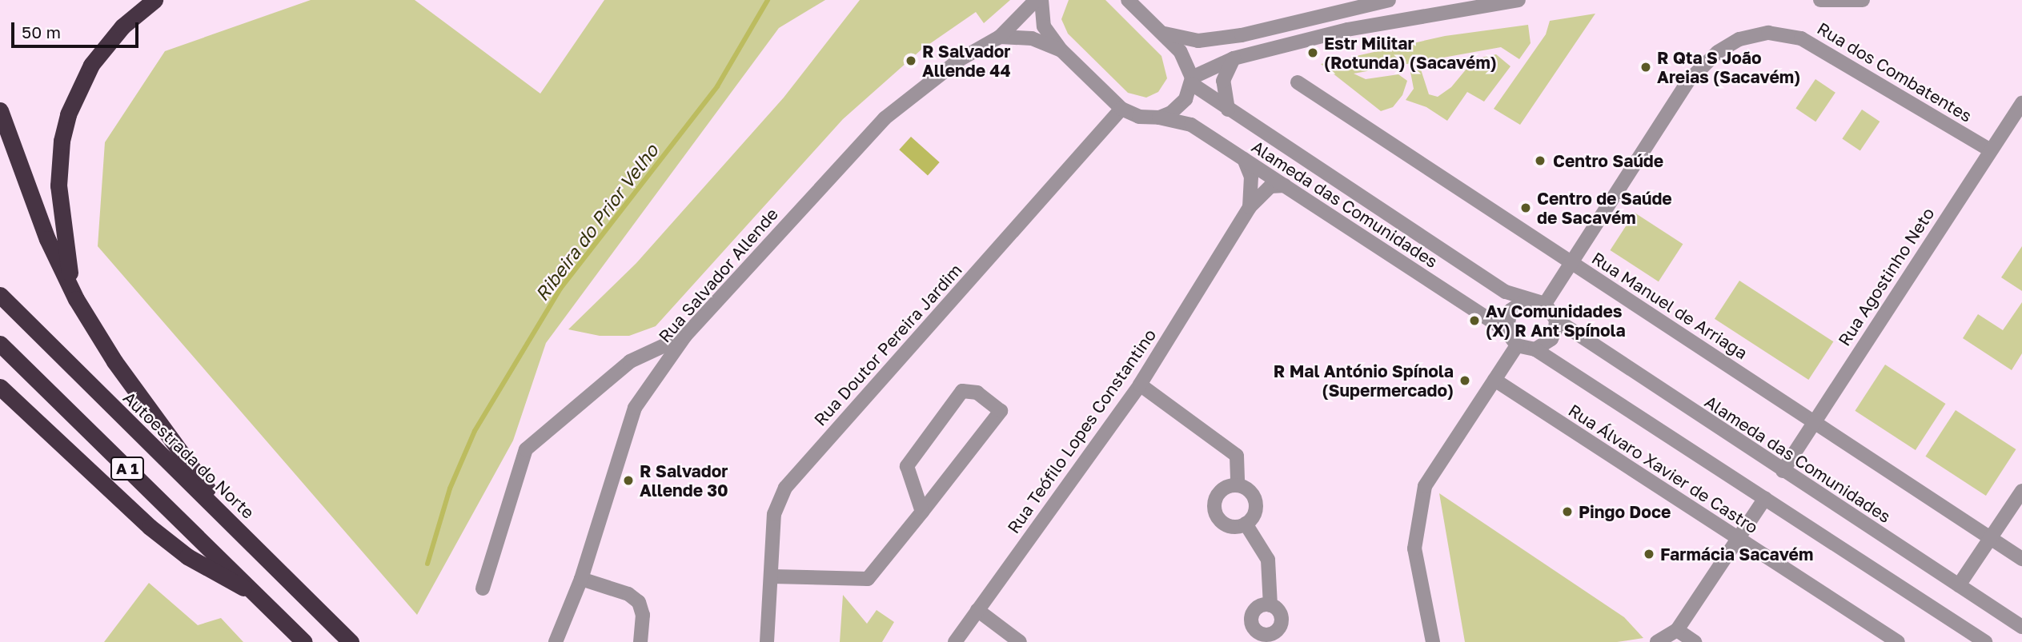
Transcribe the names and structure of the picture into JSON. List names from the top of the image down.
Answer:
{
  "streets": {
    "highway": ["Autoestrada do Norte", "A 1"],
    "street": [
      "Rua dos Combatentes",
      "Alameda das Comunidades",
      "Rua Salvador Allende",
      "Rua Agostinho Neto",
      "Rua Manuel de Arriaga",
      "Rua Doutor Pereira Jardim",
      "Rua Teófilo Lopes Constantino",
      "Rua Álvaro Xavier de Castro"
    ]
  },
  "crossings": [
    ["Rua dos Combatentes", "Alameda das Comunidades"],
    ["Rua dos Combatentes", "Rua Agostinho Neto"],
    ["Rua dos Combatentes", "Rua Manuel de Arriaga"],
    ["Alameda das Comunidades", "Rua Agostinho Neto"],
    ["Alameda das Comunidades", "Rua Doutor Pereira Jardim"],
    ["Alameda das Comunidades", "Rua Teófilo Lopes Constantino"],
    ["Rua Agostinho Neto", "Rua Manuel de Arriaga"]
  ],
  "water": ["Ribeira do Prior Velho"],
  "places": [
    "Estr Militar (Rotunda) (Sacavém)",
    "R Salvador Allende 44",
    "R Qta S João Areias (Sacavém)",
    "Centro Saúde",
    "Centro de Saúde de Sacavém",
    "Av Comunidades (X) R Ant Spínola",
    "R Mal António Spínola (Supermercado)",
    "R Salvador Allende 30",
    "Pingo Doce",
    "Farmácia Sacavém"
  ],
  "scale_bar": "50 m"
}
